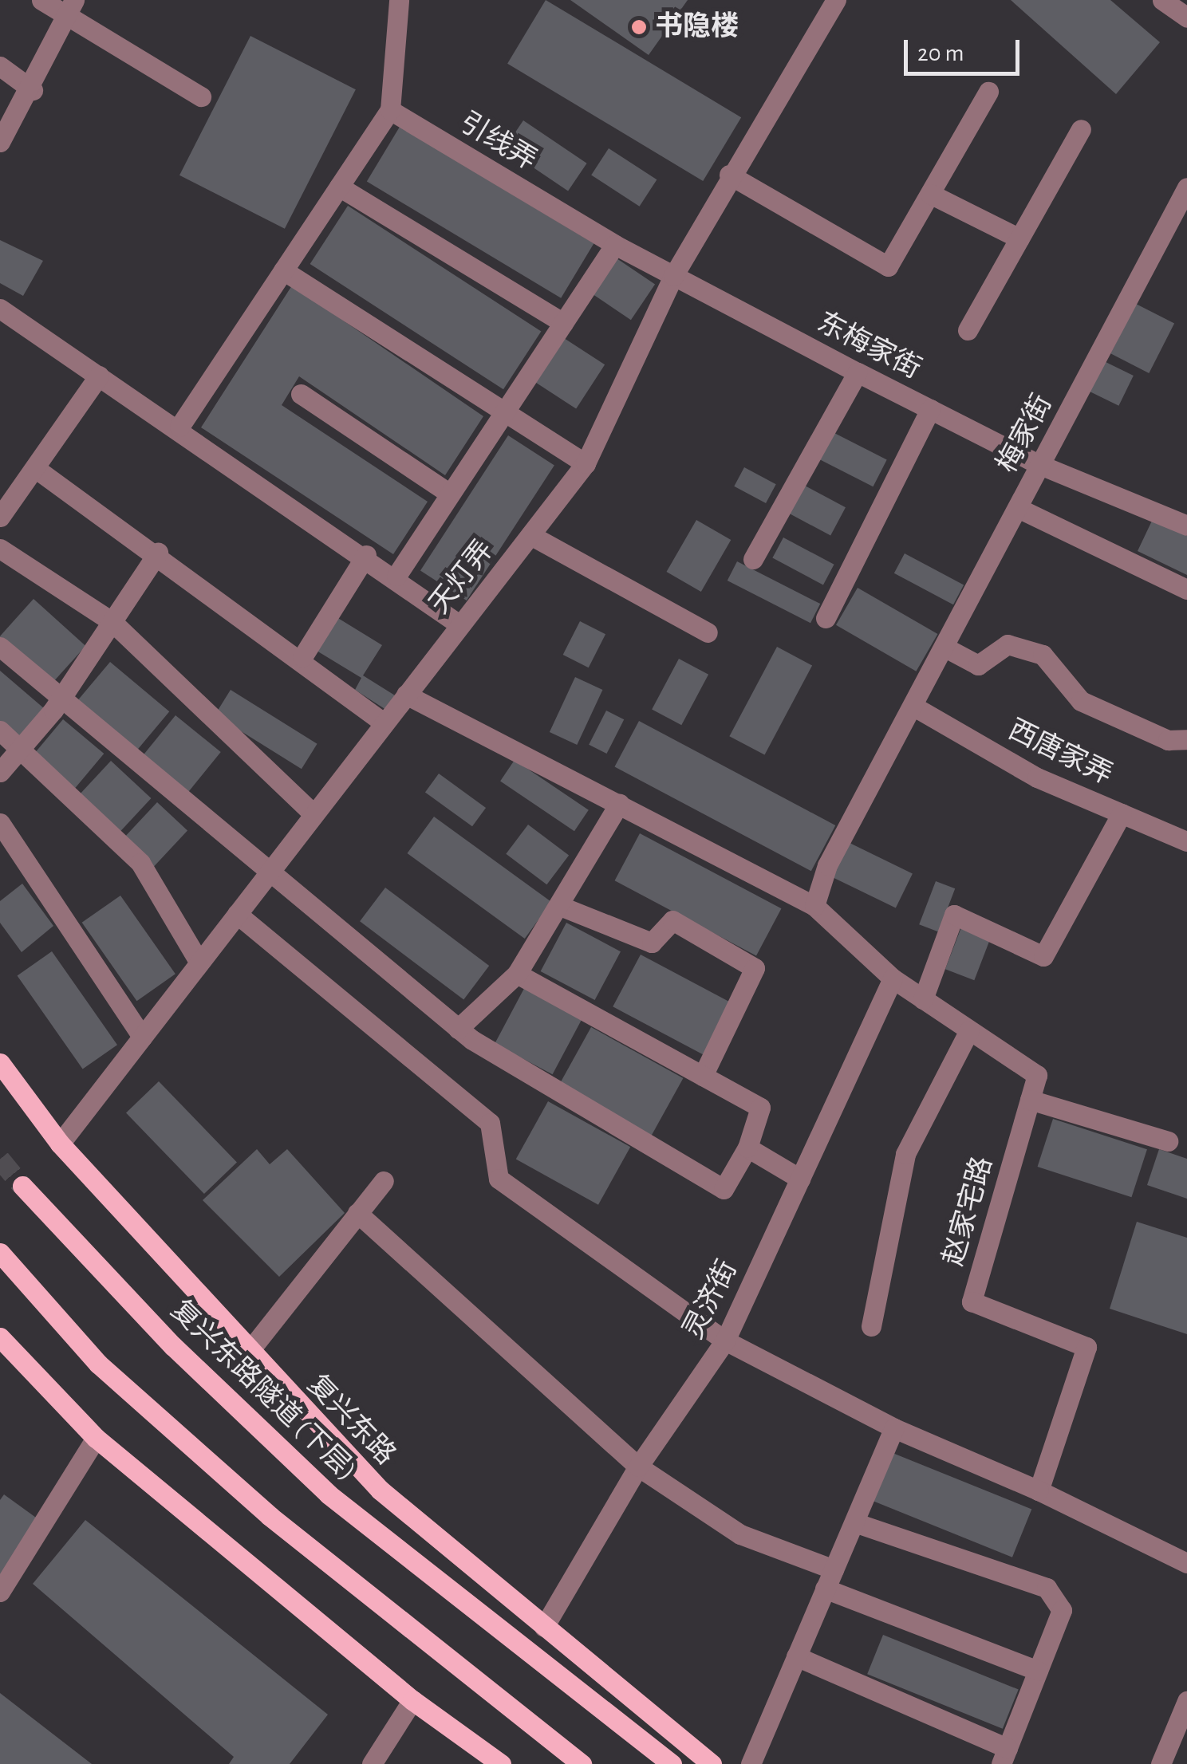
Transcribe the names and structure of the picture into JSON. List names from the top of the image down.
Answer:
{
  "streets": {
    "main road": ["复兴东路隧道 (下层)", "复兴东路"],
    "street": [
      "引线弄",
      "东梅家街",
      "梅家街",
      "天灯弄",
      "西唐家弄",
      "赵家宅路",
      "灵济街"
    ]
  },
  "crossings": [
    ["引线弄", "东梅家街"],
    ["引线弄", "天灯弄"],
    ["东梅家街", "梅家街"],
    ["东梅家街", "天灯弄"],
    ["梅家街", "西唐家弄"],
    ["梅家街", "赵家宅路"],
    ["天灯弄", "赵家宅路"],
    ["天灯弄", "复兴东路"],
    ["赵家宅路", "灵济街"],
    ["灵济街", "复兴东路"]
  ],
  "places": ["书隐楼"],
  "scale_bar": "20 m"
}
